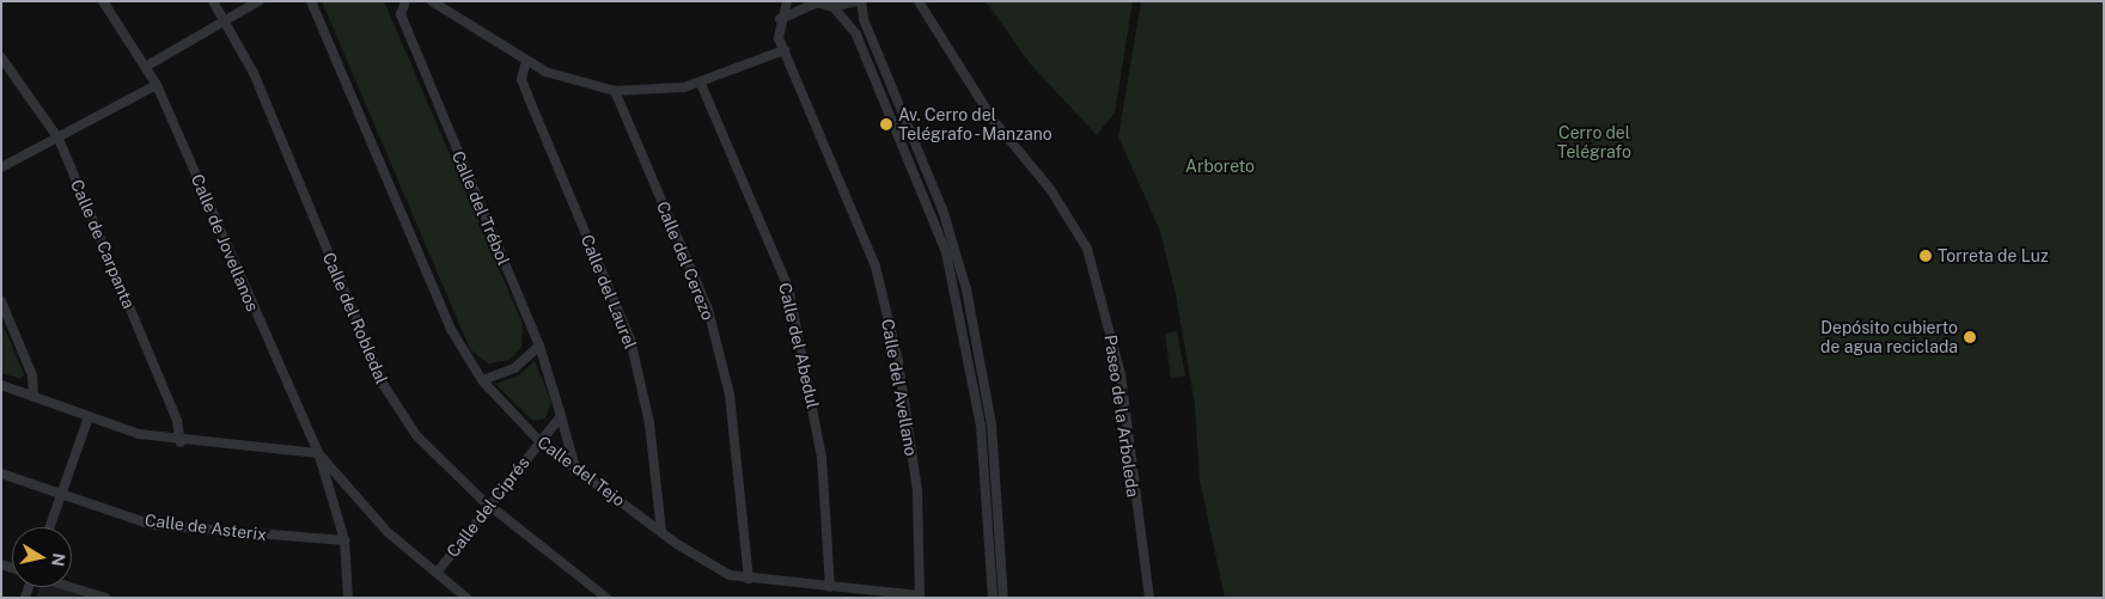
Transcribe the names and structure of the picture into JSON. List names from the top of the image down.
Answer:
{
  "streets": {
    "street": [
      "Calle del Trébol",
      "Calle de Jovellanos",
      "Calle de Carpanta",
      "Calle del Cerezo",
      "Calle del Laurel",
      "Calle del Robledal",
      "Calle del Abedul",
      "Calle del Avellano",
      "Paseo de la Arboleda",
      "Calle del Tejo",
      "Calle del Ciprés",
      "Calle de Asterix"
    ]
  },
  "crossings": [
    ["Calle del Trébol", "Calle del Tejo"],
    ["Calle de Jovellanos", "Calle del Ciprés"],
    ["Calle del Cerezo", "Calle del Tejo"],
    ["Calle del Laurel", "Calle del Tejo"],
    ["Calle del Robledal", "Calle del Ciprés"],
    ["Calle del Abedul", "Calle del Tejo"],
    ["Calle del Avellano", "Calle del Tejo"],
    ["Calle del Tejo", "Calle del Ciprés"]
  ],
  "parks": ["Cerro del Telégrafo", "Arboreto"],
  "places": ["Av. Cerro del Telégrafo - Manzano", "Torreta de Luz", "Depósito cubierto de agua reciclada"],
  "north": "right"
}
